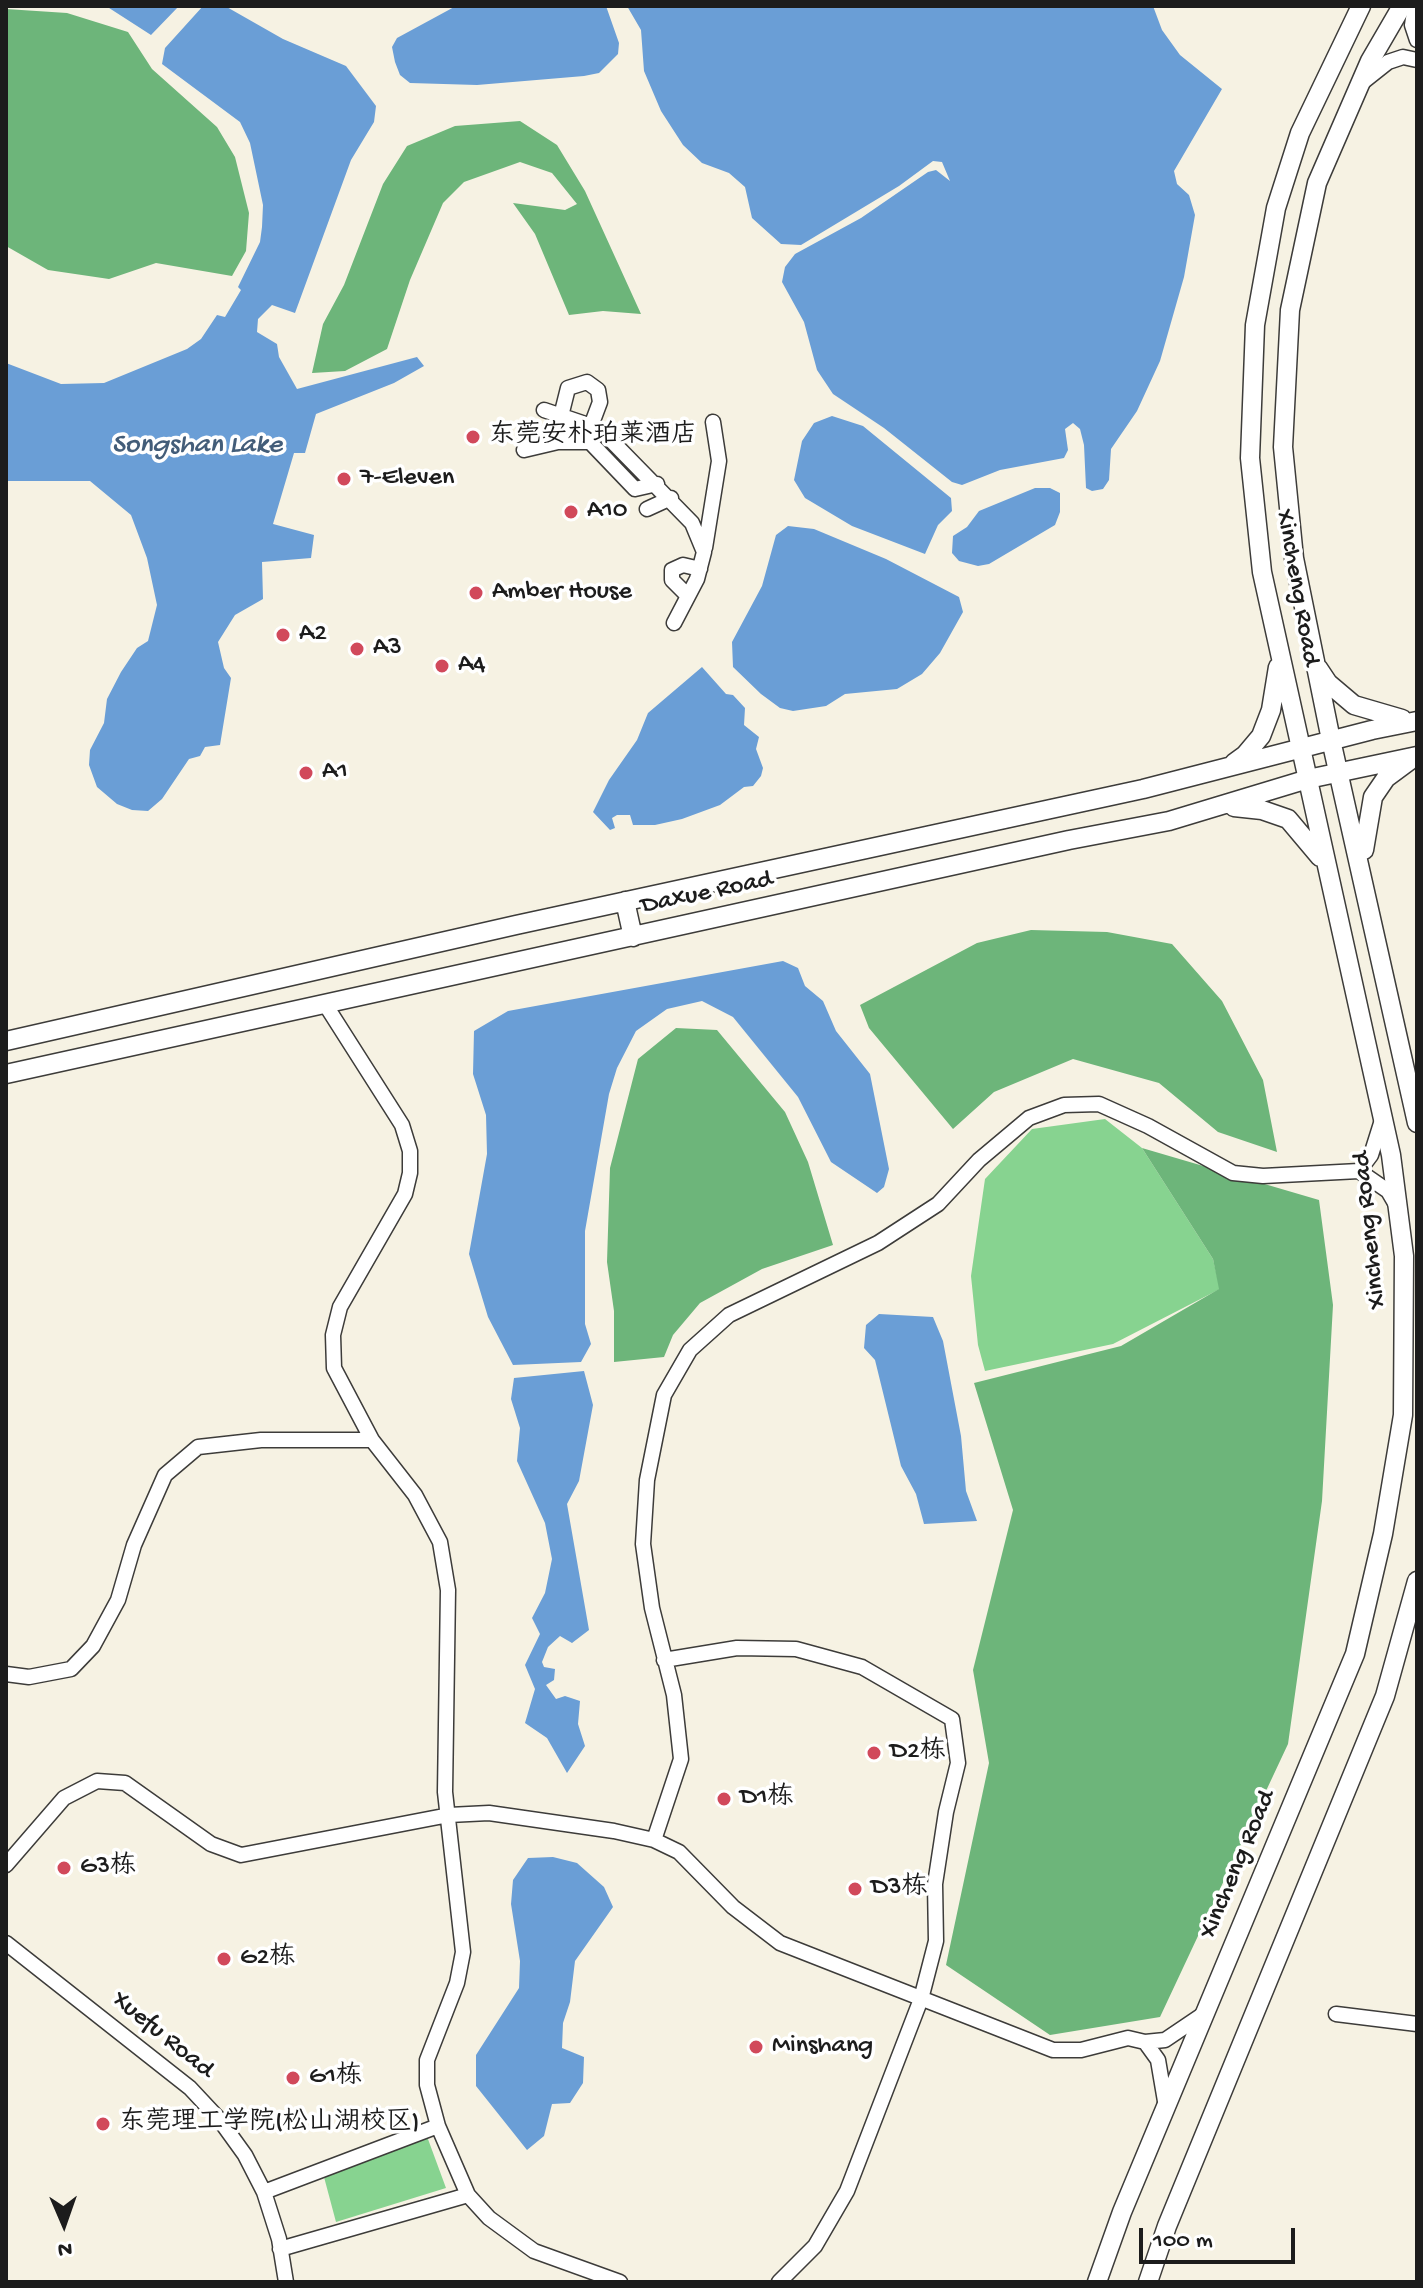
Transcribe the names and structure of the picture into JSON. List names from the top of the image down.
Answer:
{
  "streets": {
    "main road": ["Xincheng Road", "Daxue Road"],
    "street": ["Xuefu Road"]
  },
  "crossings": [
    ["Xincheng Road", "Daxue Road"]
  ],
  "water": ["Songshan Lake"],
  "places": [
    "东莞安朴珀莱酒店",
    "7-Eleven",
    "A10",
    "Amber House",
    "A2",
    "A3",
    "A4",
    "A1",
    "D2栋",
    "D1栋",
    "G3栋",
    "D3栋",
    "G2栋",
    "Minshang",
    "G1栋",
    "东莞理工学院(松山湖校区)"
  ],
  "scale_bar": "100 m",
  "north": "bottom"
}
